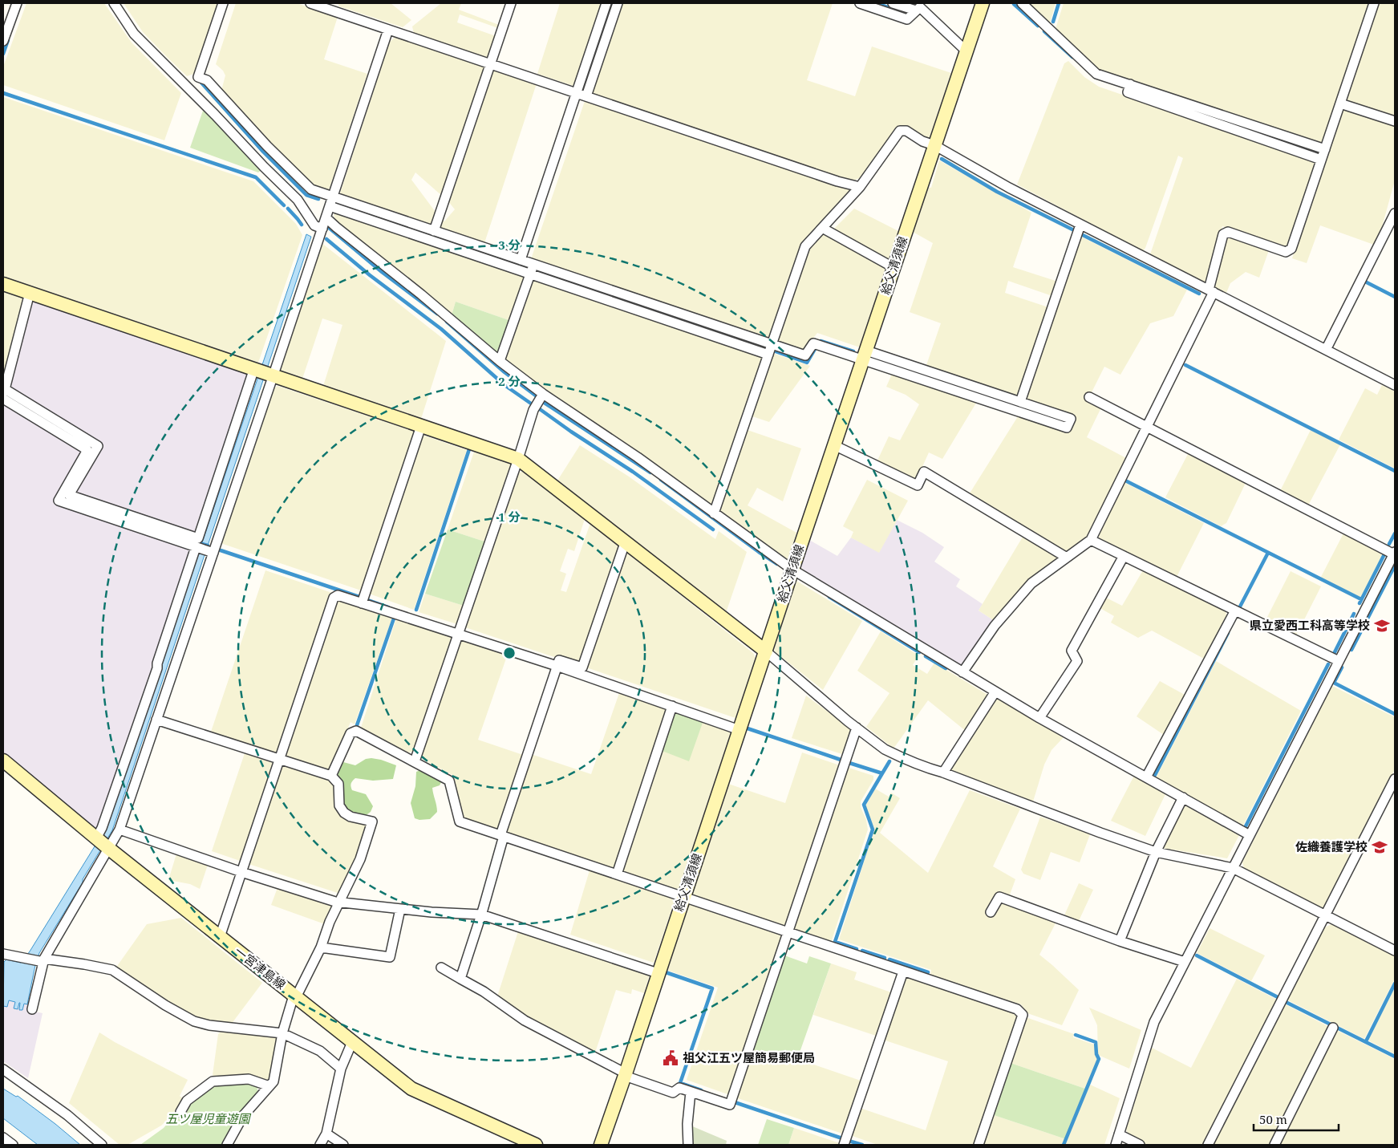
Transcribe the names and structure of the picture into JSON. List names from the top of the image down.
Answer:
{
  "streets": {
    "main road": ["給父清須線", "一宮津島線"]
  },
  "parks": ["五ツ屋児童遊園"],
  "places": {
    "school or university": ["県立愛西工科高等学校", "佐織養護学校"],
    "public building": ["祖父江五ツ屋簡易郵便局"]
  },
  "scale_bar": "50 m",
  "rings": ["3 分", "2 分", "1 分"]
}
